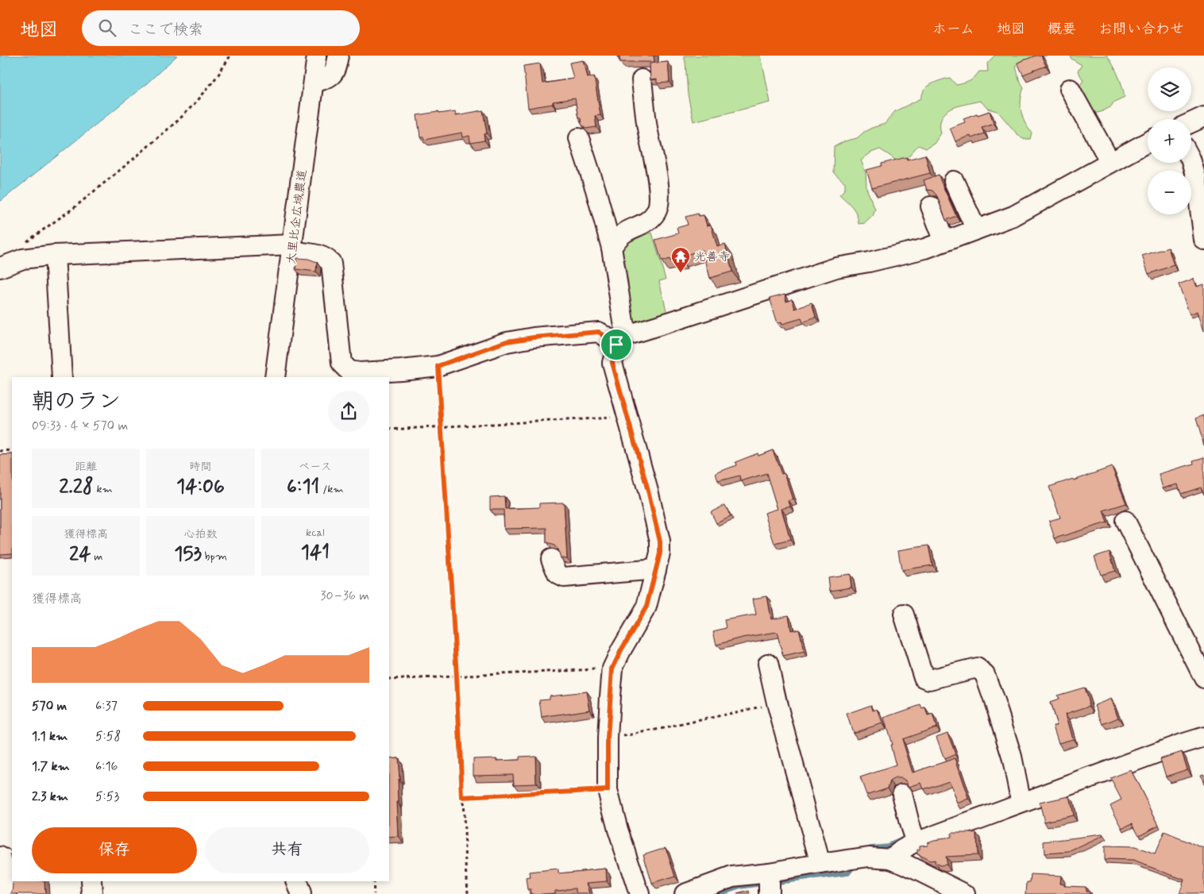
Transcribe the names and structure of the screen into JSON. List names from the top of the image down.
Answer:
{
  "streets": {
    "street": ["大里比企広域農道"]
  },
  "places": {
    "temple": ["光善寺"]
  },
  "page": {
    "header": "地図",
    "search": "ここで検索",
    "nav": [
      "ホーム",
      "地図",
      "概要",
      "お問い合わせ"
    ],
    "map_buttons": ["+", "−"],
    "heading": ["朝のラン", "09:33 · 4 × 570 m"],
    "stats": [
      ["距離", "2.28 km"],
      ["時間", "14:06"],
      ["ペース", "6:11 /km"],
      ["獲得標高", "24 m"],
      ["心拍数", "153 bpm"],
      ["kcal", "141"]
    ],
    "chart": ["獲得標高", "30–36 m"],
    "list": [
      {
        "name": "570 m",
        "note": "6:37"
      },
      {
        "name": "1.1 km",
        "note": "5:58"
      },
      {
        "name": "1.7 km",
        "note": "6:16"
      },
      {
        "name": "2.3 km",
        "note": "5:53"
      }
    ],
    "buttons": ["保存", "共有"]
  }
}
